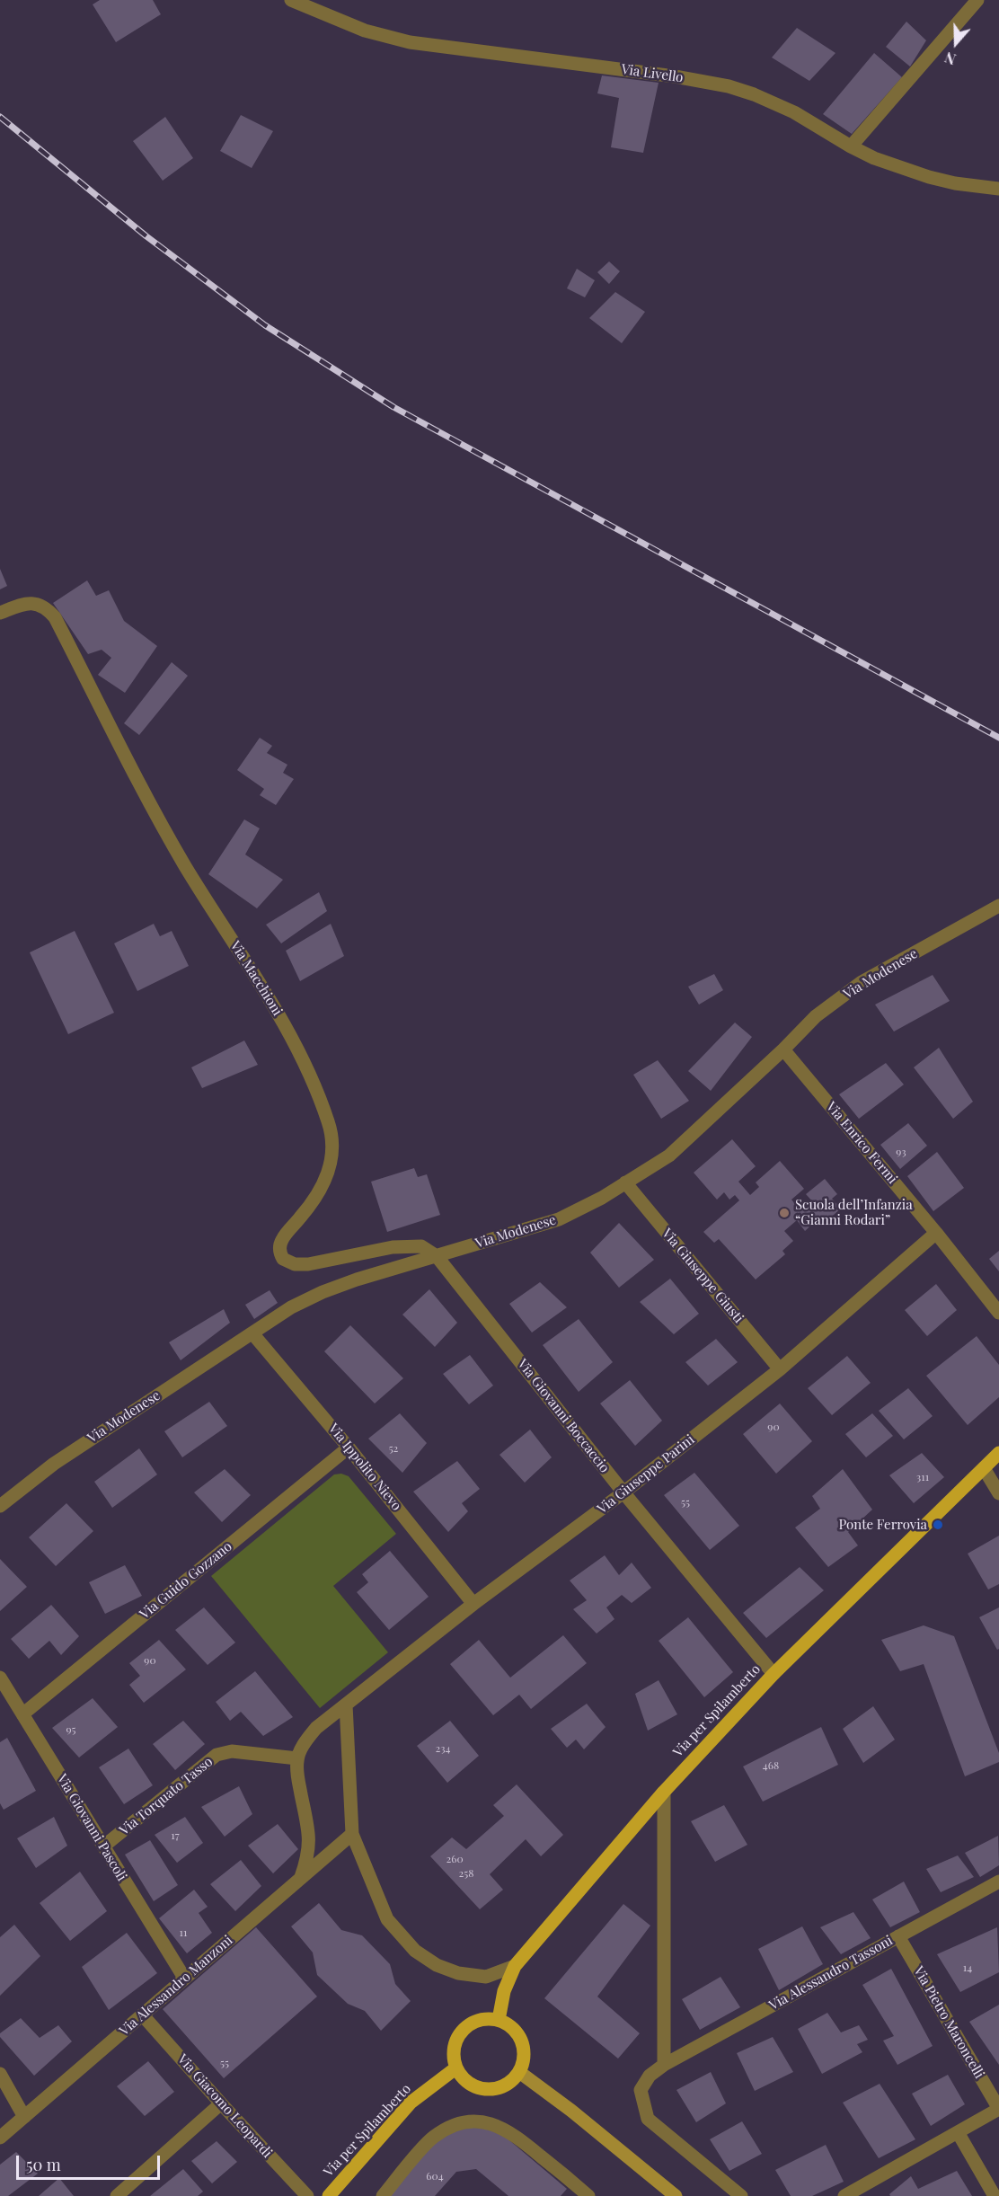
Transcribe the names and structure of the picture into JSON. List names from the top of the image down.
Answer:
{
  "streets": {
    "main road": ["Via per Spilamberto"],
    "street": [
      "Via Livello",
      "Via Modenese",
      "Via Macchioni",
      "Via Enrico Fermi",
      "Via Giuseppe Giusti",
      "Via Giovanni Boccaccio",
      "Via Ippolito Nievo",
      "Via Giuseppe Parini",
      "Via Guido Gozzano",
      "Via Torquato Tasso",
      "Via Giovanni Pascoli",
      "Via Alessandro Tassoni",
      "Via Alessandro Manzoni",
      "Via Pietro Maroncelli",
      "Via Giacomo Leopardi"
    ]
  },
  "crossings": [
    ["Via Modenese", "Via Macchioni"],
    ["Via Modenese", "Via Enrico Fermi"],
    ["Via Modenese", "Via Giuseppe Giusti"],
    ["Via Modenese", "Via Giovanni Boccaccio"],
    ["Via Modenese", "Via Ippolito Nievo"],
    ["Via Macchioni", "Via Giovanni Boccaccio"],
    ["Via Enrico Fermi", "Via Giuseppe Parini"],
    ["Via Giuseppe Giusti", "Via Giuseppe Parini"],
    ["Via Giovanni Boccaccio", "Via Giuseppe Parini"],
    ["Via Giovanni Boccaccio", "Via per Spilamberto"],
    ["Via Ippolito Nievo", "Via Giuseppe Parini"],
    ["Via Ippolito Nievo", "Via Guido Gozzano"],
    ["Via Giuseppe Parini", "Via Torquato Tasso"],
    ["Via Guido Gozzano", "Via Giovanni Pascoli"],
    ["Via Torquato Tasso", "Via Giovanni Pascoli"],
    ["Via Giovanni Pascoli", "Via Alessandro Manzoni"],
    ["Via Alessandro Tassoni", "Via Pietro Maroncelli"],
    ["Via Alessandro Manzoni", "Via Giacomo Leopardi"]
  ],
  "places": ["Scuola dell’Infanzia “Gianni Rodari”", "Ponte Ferrovia"],
  "house_numbers": [
    "93",
    "90",
    "52",
    "311",
    "55",
    "90",
    "95",
    "234",
    "468",
    "17",
    "260",
    "258",
    "11",
    "14",
    "55",
    "604"
  ],
  "scale_bar": "50 m",
  "north": "bottom"
}
